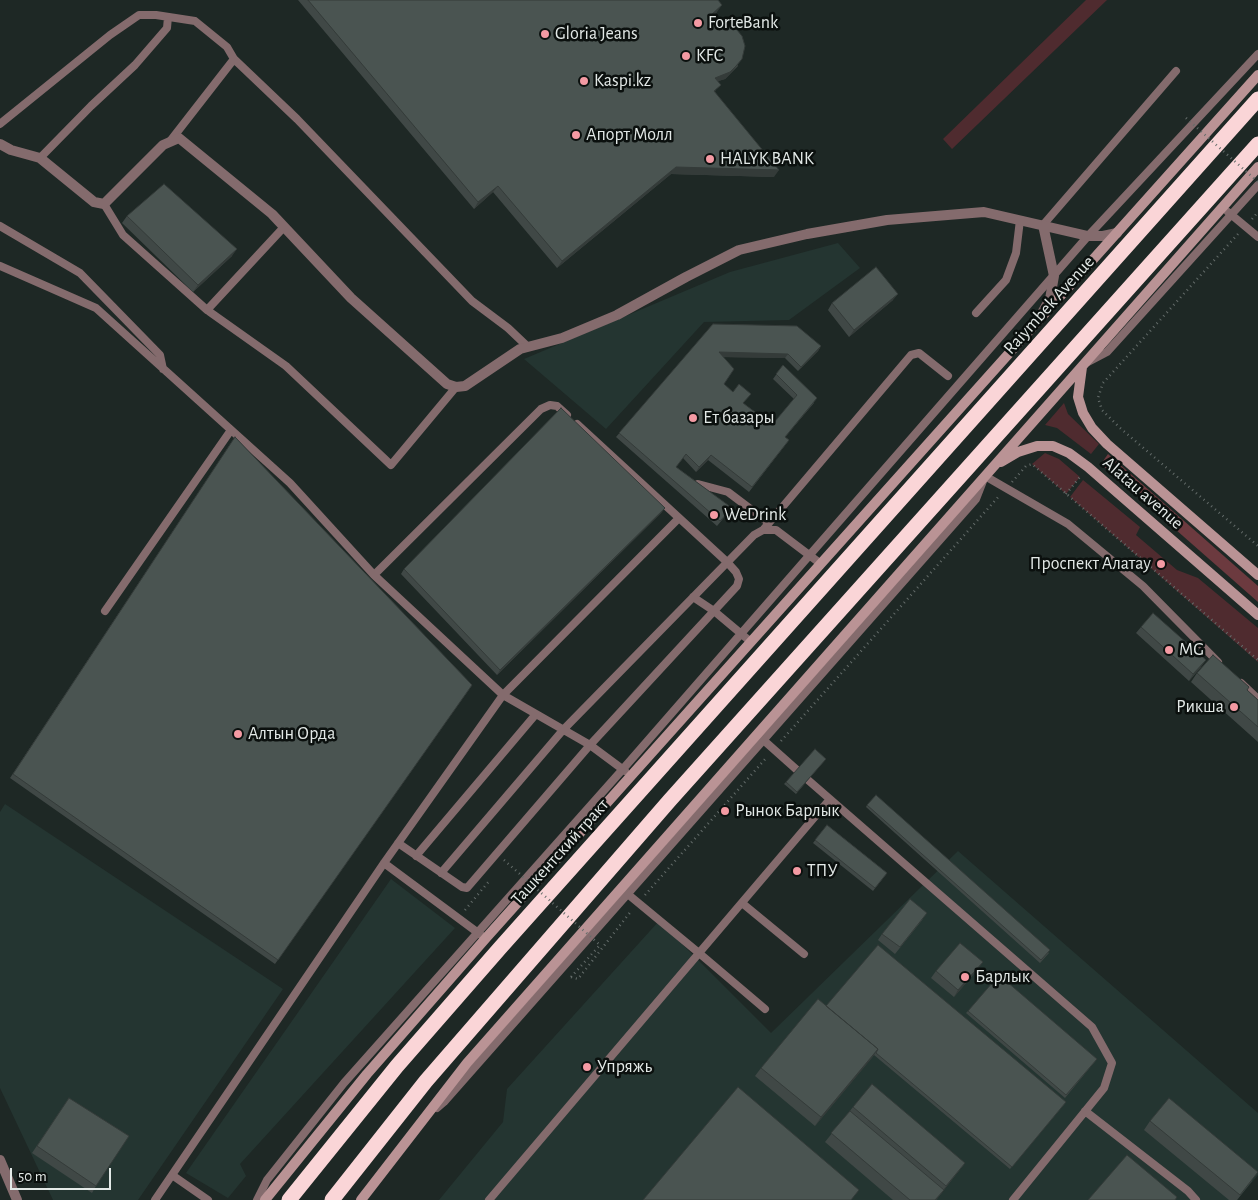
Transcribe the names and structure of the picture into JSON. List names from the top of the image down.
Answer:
{
  "streets": {
    "highway": ["Raiymbek Avenue", "Ташкентский тракт"],
    "main road": ["Alatau avenue"]
  },
  "crossings": [
    ["Raiymbek Avenue", "Ташкентский тракт"]
  ],
  "places": [
    "ForteBank",
    "Gloria Jeans",
    "KFC",
    "Kaspi.kz",
    "Апорт Молл",
    "HALYK BANK",
    "Ет базары",
    "WeDrink",
    "Проспект Алатау",
    "MG",
    "Рикша",
    "Алтын Орда",
    "Рынок Барлык",
    "ТПУ",
    "Барлык",
    "Упряжь"
  ],
  "scale_bar": "50 m"
}
